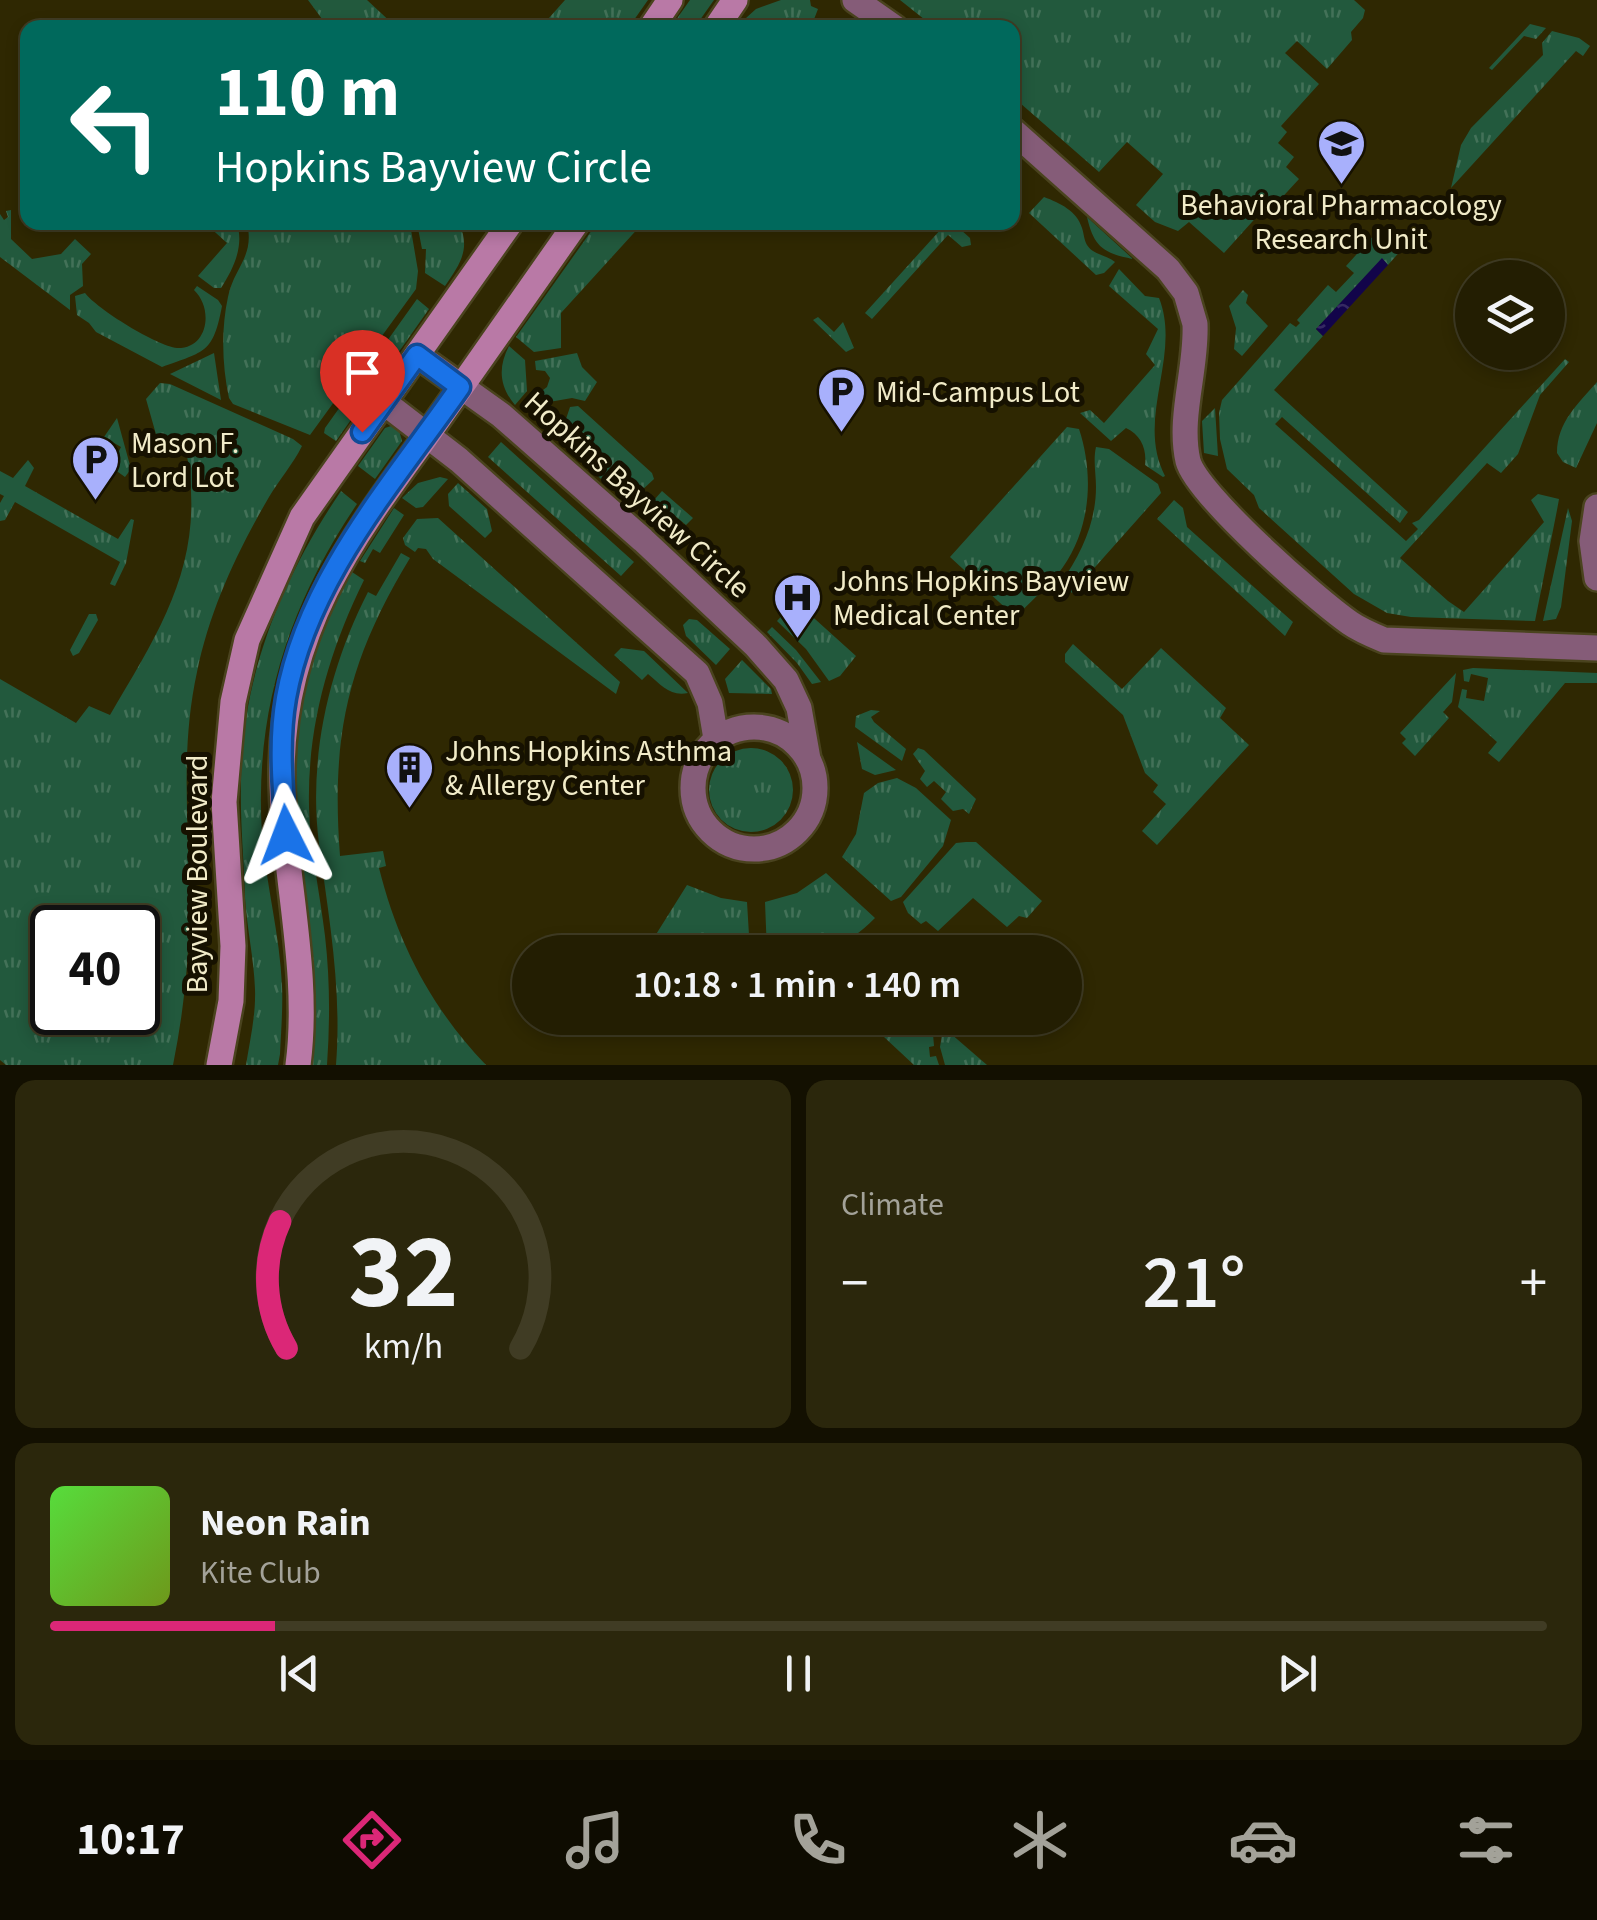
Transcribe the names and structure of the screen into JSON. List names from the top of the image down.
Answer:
{
  "streets": {
    "street": ["Hopkins Bayview Circle", "Bayview Boulevard"]
  },
  "crossings": [
    ["Hopkins Bayview Circle", "Bayview Boulevard"]
  ],
  "places": {
    "school or university": ["Behavioral Pharmacology Research Unit"],
    "parking": ["Mid-Campus Lot", "Mason F. Lord Lot"],
    "hospital": ["Johns Hopkins Bayview Medical Center"],
    "building": ["Johns Hopkins Asthma & Allergy Center"]
  },
  "page": {
    "turn": ["110 m", "Hopkins Bayview Circle"],
    "limit": "40",
    "trip": "10:18 · 1 min · 140 m",
    "tile": "Climate",
    "heat": ["−", "21°", "+"],
    "song": ["Neon Rain", "Kite Club"],
    "tabs": "10:17",
    "gauge": ["32", "km/h"]
  }
}
